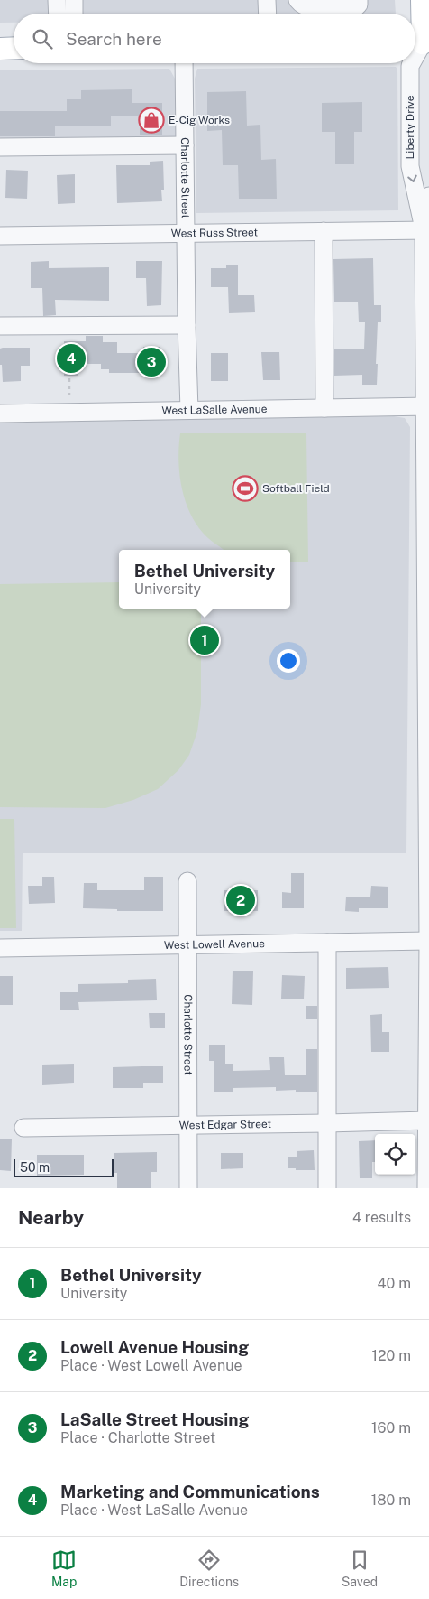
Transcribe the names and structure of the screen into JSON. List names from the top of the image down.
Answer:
{
  "streets": {
    "street": [
      "Liberty Drive",
      "Charlotte Street",
      "West Russ Street",
      "West LaSalle Avenue",
      "West Lowell Avenue",
      "West Edgar Street"
    ]
  },
  "crossings": [
    ["Liberty Drive", "West Russ Street"],
    ["Liberty Drive", "West LaSalle Avenue"],
    ["Liberty Drive", "West Lowell Avenue"],
    ["Liberty Drive", "West Edgar Street"],
    ["Charlotte Street", "West Russ Street"],
    ["Charlotte Street", "West LaSalle Avenue"],
    ["Charlotte Street", "West Lowell Avenue"],
    ["Charlotte Street", "West Edgar Street"]
  ],
  "places": {
    "shop": ["E-Cig Works"],
    "sports": ["Softball Field"]
  },
  "scale_bar": "50 m",
  "page": {
    "search": "Search here",
    "pins": [
      "4",
      "3",
      "1",
      "2"
    ],
    "popup": ["Bethel University", "University"],
    "scale": "50 m",
    "heading": ["Nearby", "4 results"],
    "list": [
      {
        "mark": "1",
        "name": "Bethel University",
        "note": "University",
        "value": "40 m"
      },
      {
        "mark": "2",
        "name": "Lowell Avenue Housing",
        "note": "Place · West Lowell Avenue",
        "value": "120 m"
      },
      {
        "mark": "3",
        "name": "LaSalle Street Housing",
        "note": "Place · Charlotte Street",
        "value": "160 m"
      },
      {
        "mark": "4",
        "name": "Marketing and Communications",
        "note": "Place · West LaSalle Avenue",
        "value": "180 m"
      }
    ],
    "nav": ["Map", "Directions", "Saved"]
  }
}
